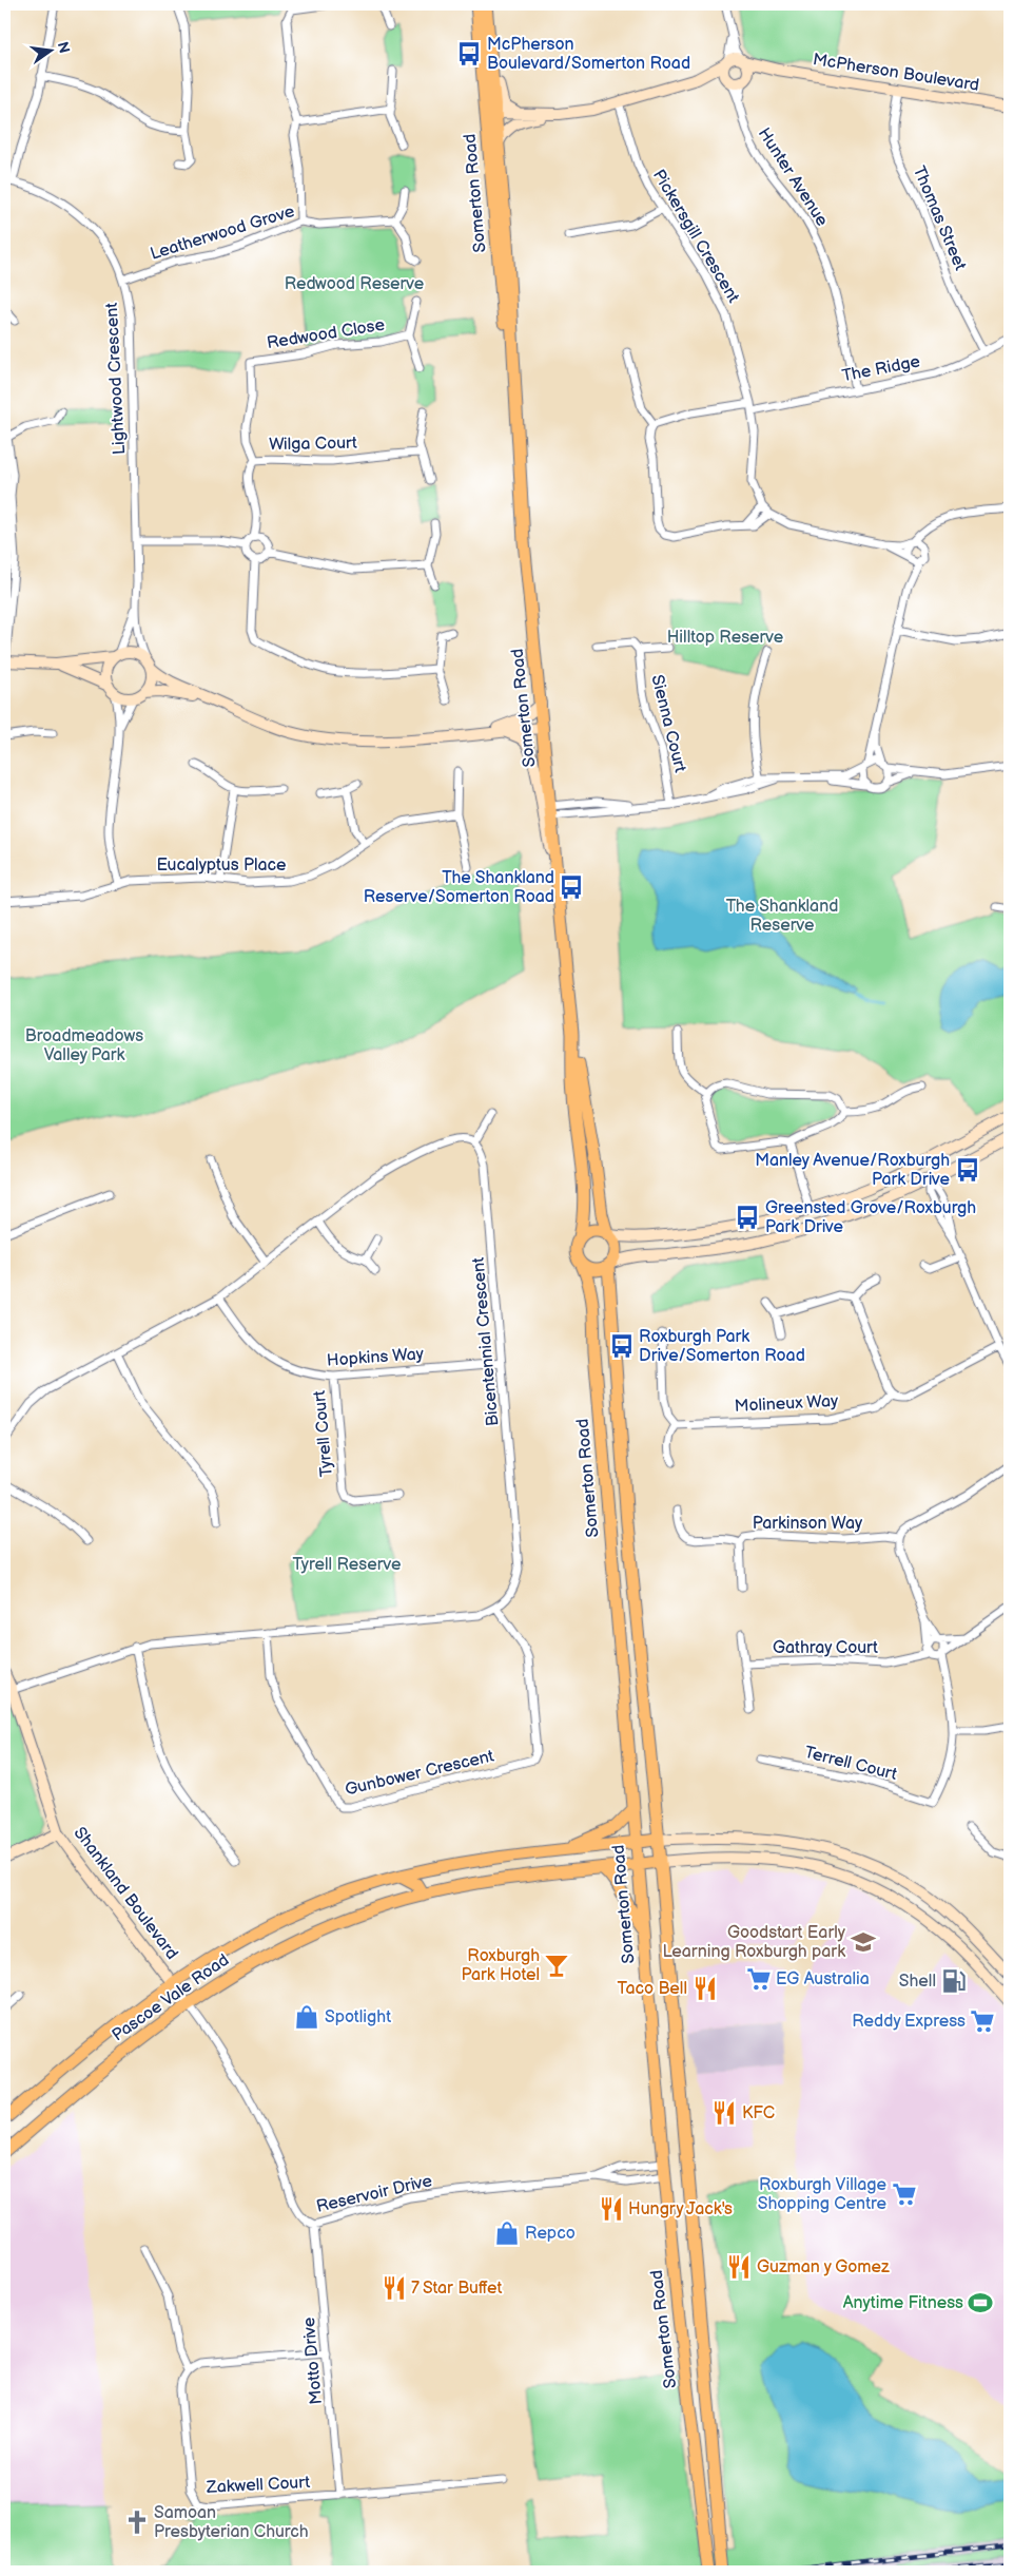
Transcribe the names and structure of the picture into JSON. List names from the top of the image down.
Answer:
{
  "streets": {
    "main road": ["Somerton Road", "Pascoe Vale Road"],
    "street": [
      "McPherson Boulevard",
      "Hunter Avenue",
      "Thomas Street",
      "Leatherwood Grove",
      "Pickersgill Crescent",
      "Redwood Close",
      "The Ridge",
      "Lightwood Crescent",
      "Wilga Court",
      "Sienna Court",
      "Eucalyptus Place",
      "Bicentennial Crescent",
      "Hopkins Way",
      "Molineux Way",
      "Tyrell Court",
      "Parkinson Way",
      "Gathray Court",
      "Terrell Court",
      "Gunbower Crescent",
      "Shankland Boulevard",
      "Reservoir Drive",
      "Motto Drive",
      "Zakwell Court"
    ]
  },
  "crossings": [
    ["McPherson Boulevard", "Hunter Avenue"],
    ["McPherson Boulevard", "Thomas Street"],
    ["Hunter Avenue", "The Ridge"],
    ["Somerton Road", "Pascoe Vale Road"],
    ["Somerton Road", "Reservoir Drive"],
    ["Thomas Street", "The Ridge"],
    ["Leatherwood Grove", "Lightwood Crescent"],
    ["Pickersgill Crescent", "The Ridge"],
    ["Redwood Close", "Wilga Court"],
    ["Bicentennial Crescent", "Hopkins Way"],
    ["Bicentennial Crescent", "Gunbower Crescent"],
    ["Bicentennial Crescent", "Shankland Boulevard"],
    ["Hopkins Way", "Tyrell Court"],
    ["Shankland Boulevard", "Pascoe Vale Road"],
    ["Shankland Boulevard", "Reservoir Drive"],
    ["Pascoe Vale Road", "Reservoir Drive"],
    ["Reservoir Drive", "Motto Drive"],
    ["Motto Drive", "Zakwell Court"]
  ],
  "parks": [
    "Redwood Reserve",
    "Hilltop Reserve",
    "The Shankland Reserve",
    "Broadmeadows Valley Park",
    "Tyrell Reserve"
  ],
  "places": {
    "bus stop": [
      "McPherson Boulevard/Somerton Road",
      "The Shankland Reserve/Somerton Road",
      "Manley Avenue/Roxburgh Park Drive",
      "Greensted Grove/Roxburgh Park Drive",
      "Roxburgh Park Drive/Somerton Road"
    ],
    "school or university": ["Goodstart Early Learning Roxburgh park"],
    "bar": ["Roxburgh Park Hotel"],
    "supermarket": ["EG Australia", "Reddy Express", "Roxburgh Village Shopping Centre"],
    "fuel station": ["Shell"],
    "restaurant": [
      "Taco Bell",
      "KFC",
      "Hungry Jack's",
      "Guzman y Gomez",
      "7 Star Buffet"
    ],
    "shop": ["Spotlight", "Repco"],
    "sports": ["Anytime Fitness"],
    "church": ["Samoan Presbyterian Church"]
  },
  "north": "right"
}
